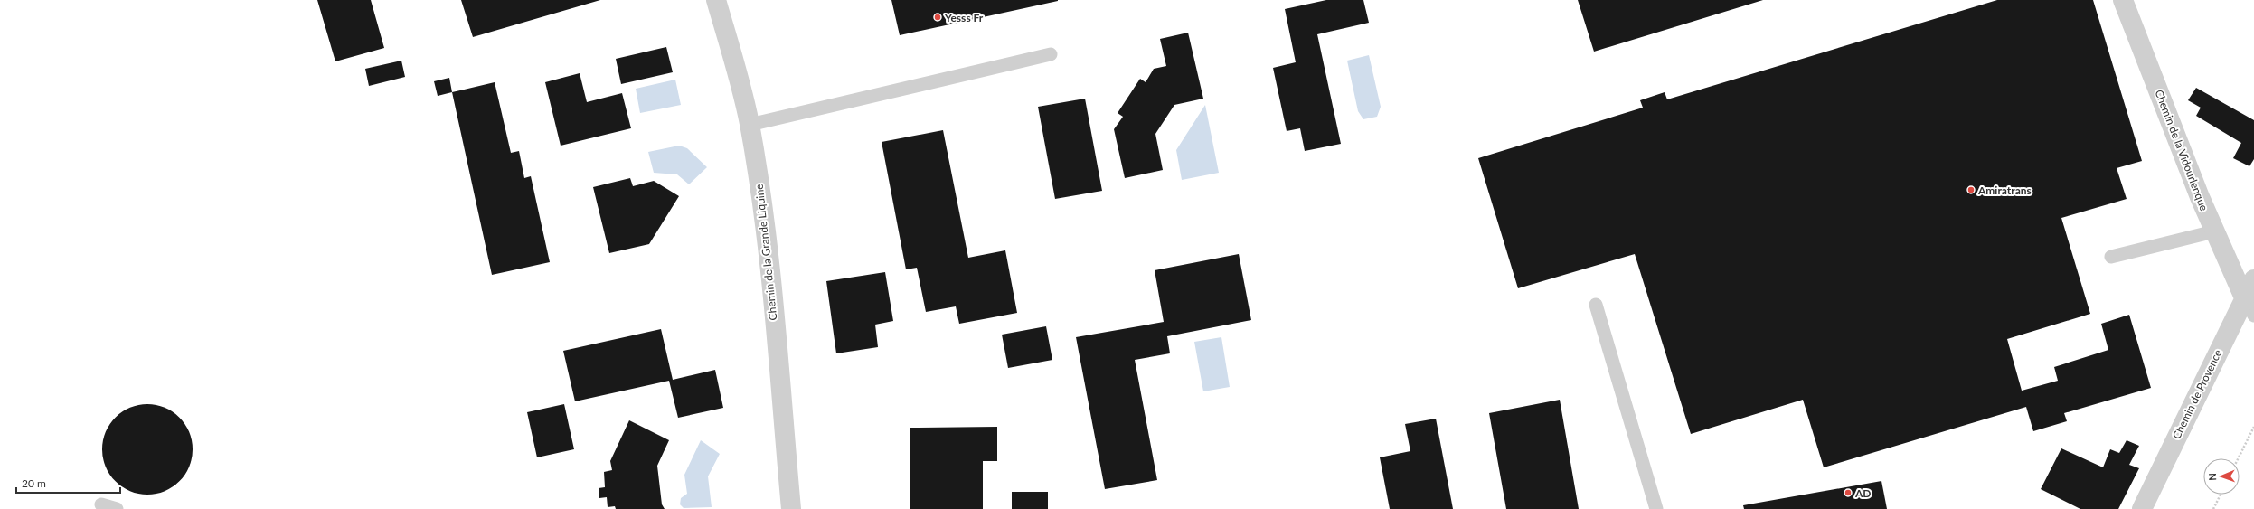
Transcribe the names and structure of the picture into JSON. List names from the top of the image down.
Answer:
{
  "streets": {
    "street": ["Chemin de la Vidourlenque", "Chemin de la Grande Liquine", "Chemin de Provence"]
  },
  "crossings": [
    ["Chemin de la Vidourlenque", "Chemin de Provence"]
  ],
  "places": ["Yesss Fr", "Amiratrans", "AD"],
  "scale_bar": "20 m",
  "north": "left"
}
